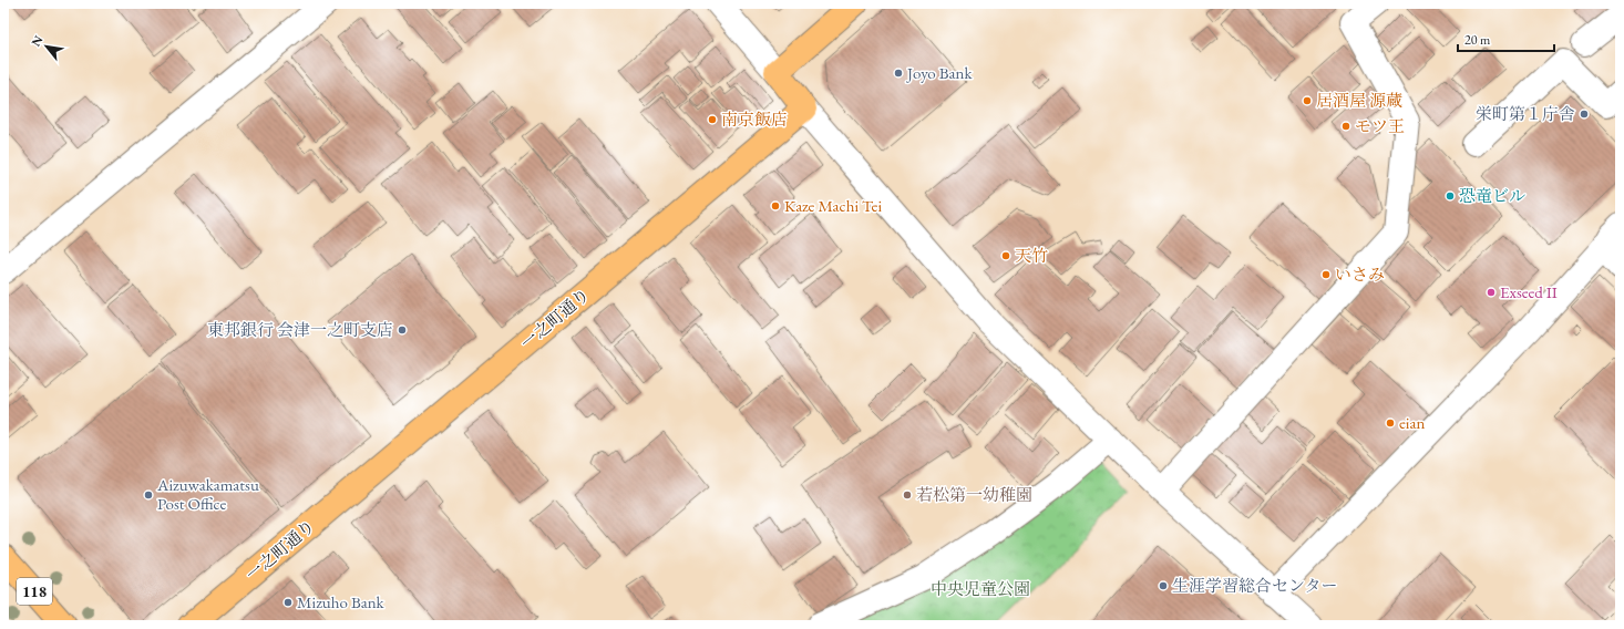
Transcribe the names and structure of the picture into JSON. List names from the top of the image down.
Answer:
{
  "streets": {
    "main road": ["一之町通り", "118"]
  },
  "parks": ["中央児童公園"],
  "places": [
    "Joyo Bank",
    "居酒屋 源蔵",
    "栄町第１庁舎",
    "南京飯店",
    "モツ王",
    "恐竜ビル",
    "Kaze Machi Tei",
    "天竹",
    "いさみ",
    "Exseed II",
    "東邦銀行 会津一之町支店",
    "eian",
    "Aizuwakamatsu Post Office",
    "若松第一幼稚園",
    "生涯学習総合センター",
    "Mizuho Bank"
  ],
  "scale_bar": "20 m",
  "north": "top left"
}
